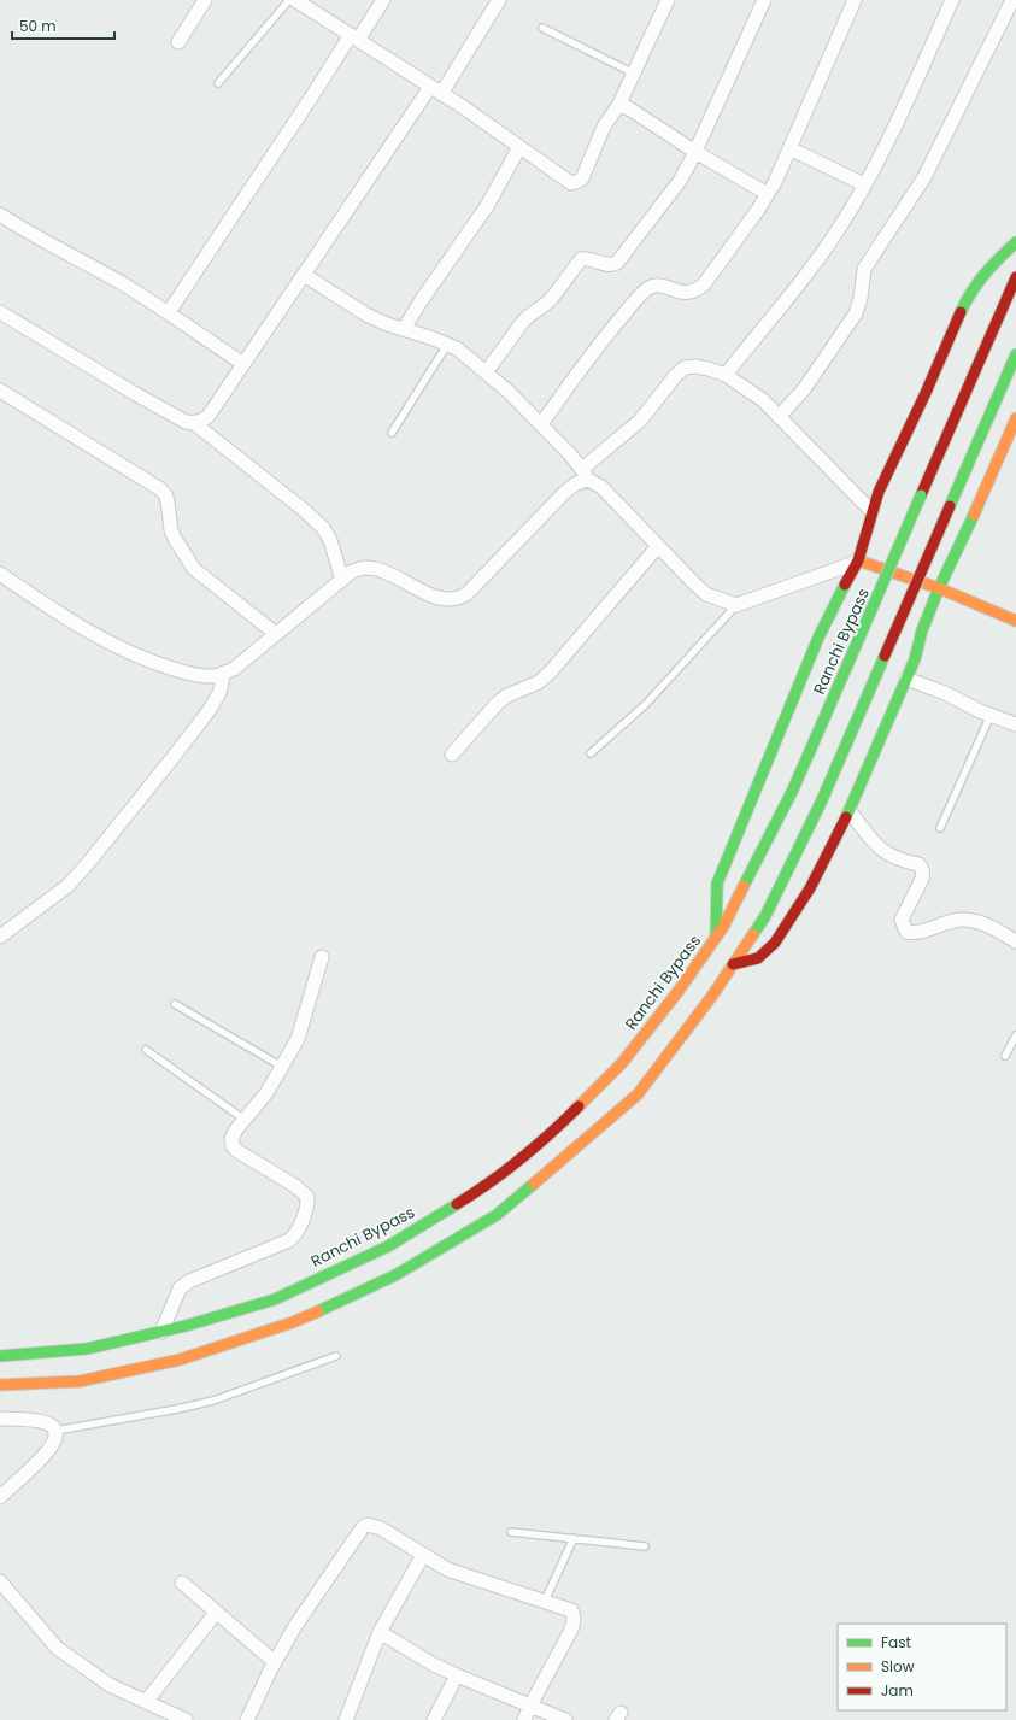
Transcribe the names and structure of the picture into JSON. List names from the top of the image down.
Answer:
{
  "streets": {
    "main road": ["Ranchi Bypass"]
  },
  "legend": ["Fast", "Slow", "Jam"],
  "scale_bar": "50 m"
}
